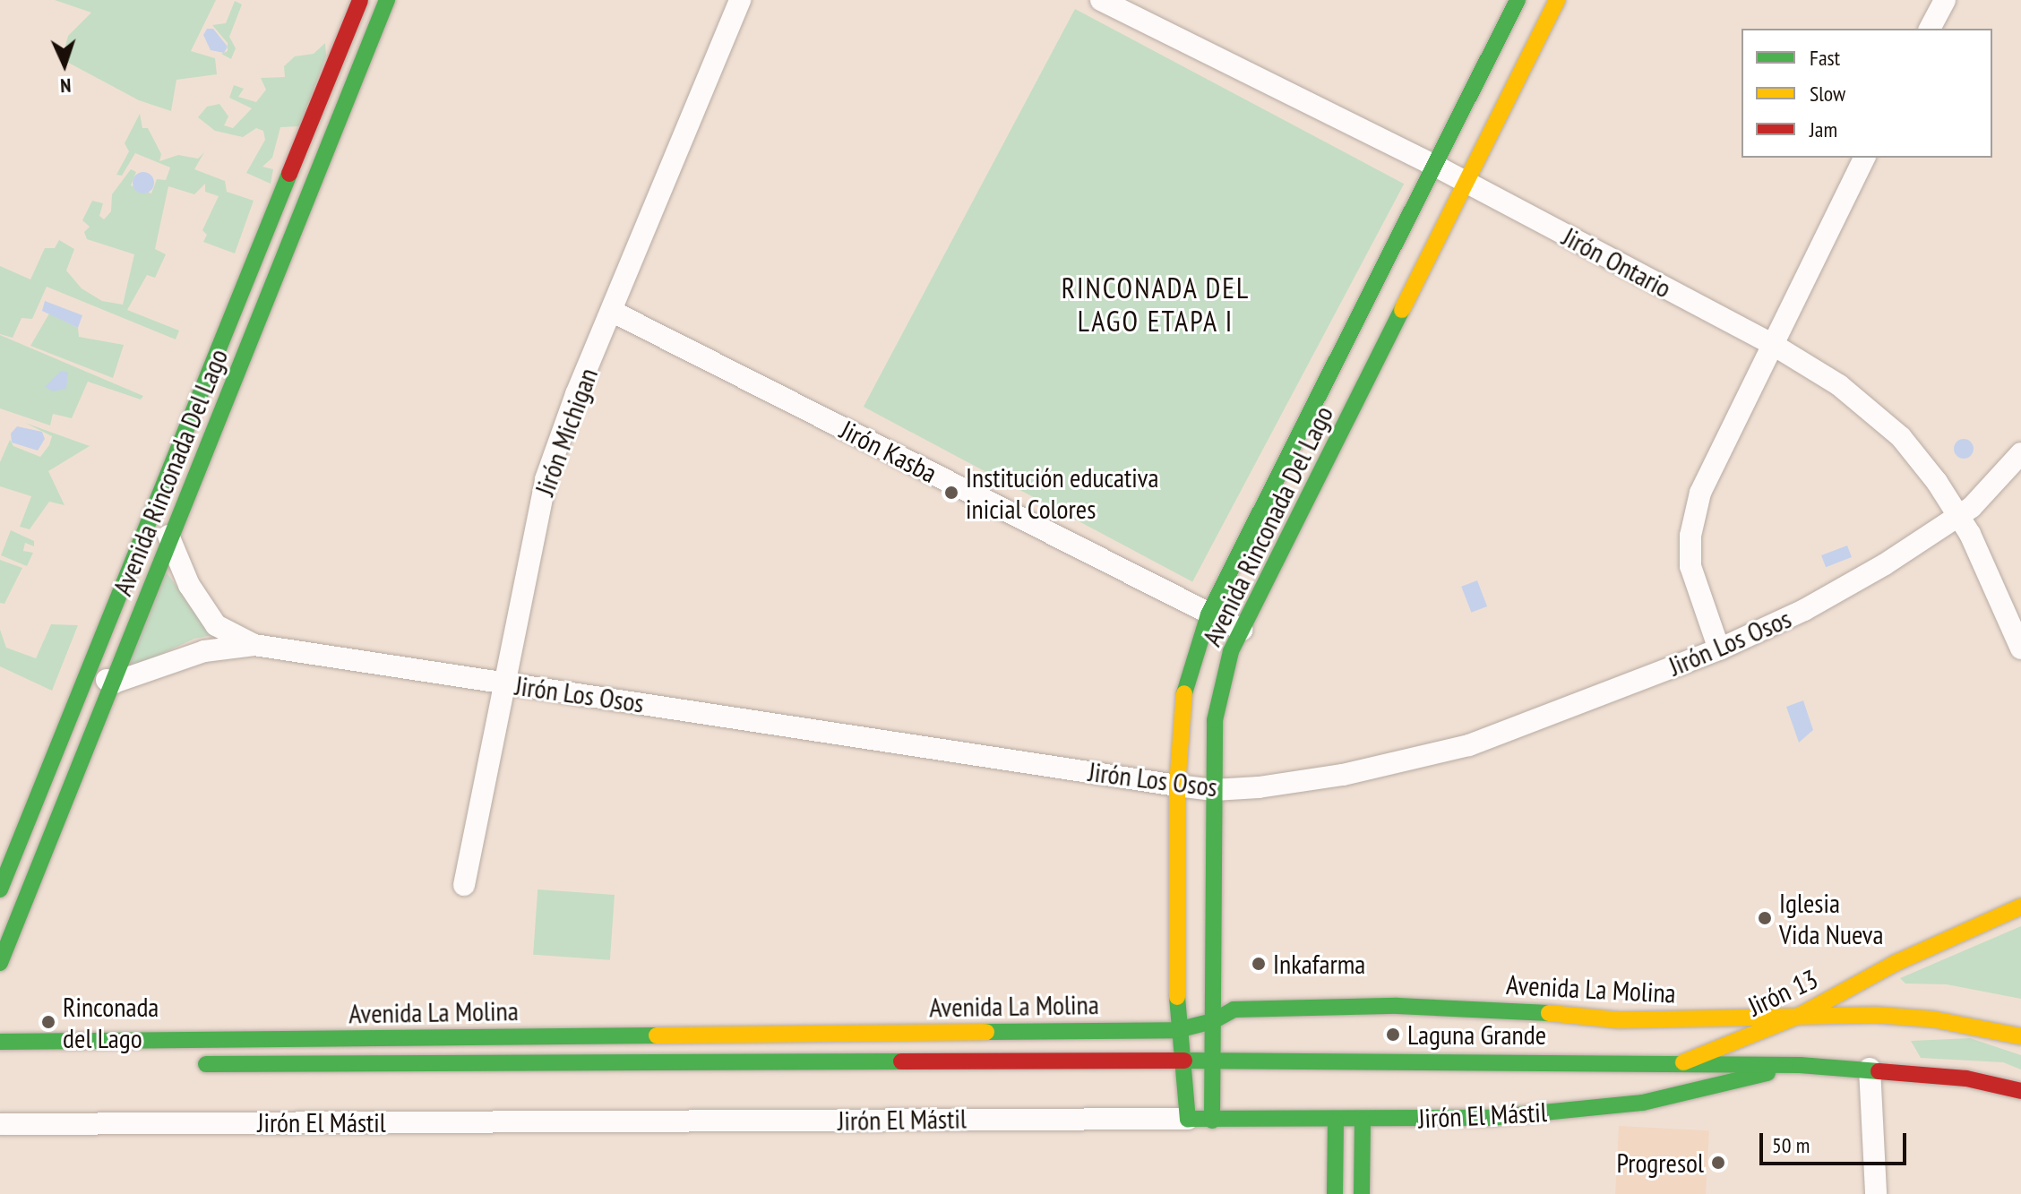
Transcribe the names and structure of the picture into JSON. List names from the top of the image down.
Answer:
{
  "streets": {
    "street": [
      "Jirón Ontario",
      "Jirón Michigan",
      "Jirón Kasba",
      "Avenida Rinconada Del Lago",
      "Jirón Los Osos",
      "Avenida La Molina",
      "Jirón 13",
      "Jirón El Mástil"
    ]
  },
  "crossings": [
    ["Jirón Ontario", "Avenida Rinconada Del Lago"],
    ["Jirón Ontario", "Jirón Los Osos"],
    ["Jirón Michigan", "Jirón Kasba"],
    ["Jirón Michigan", "Jirón Los Osos"],
    ["Jirón Kasba", "Avenida Rinconada Del Lago"],
    ["Avenida Rinconada Del Lago", "Jirón Los Osos"],
    ["Avenida Rinconada Del Lago", "Avenida La Molina"],
    ["Avenida Rinconada Del Lago", "Jirón El Mástil"],
    ["Avenida La Molina", "Jirón 13"],
    ["Avenida La Molina", "Jirón El Mástil"]
  ],
  "districts": ["RINCONADA DEL LAGO ETAPA I"],
  "places": [
    "Institución educativa inicial Colores",
    "Iglesia Vida Nueva",
    "Inkafarma",
    "Rinconada del Lago",
    "Laguna Grande",
    "Progresol"
  ],
  "legend": ["Fast", "Slow", "Jam"],
  "scale_bar": "50 m",
  "north": "bottom"
}
